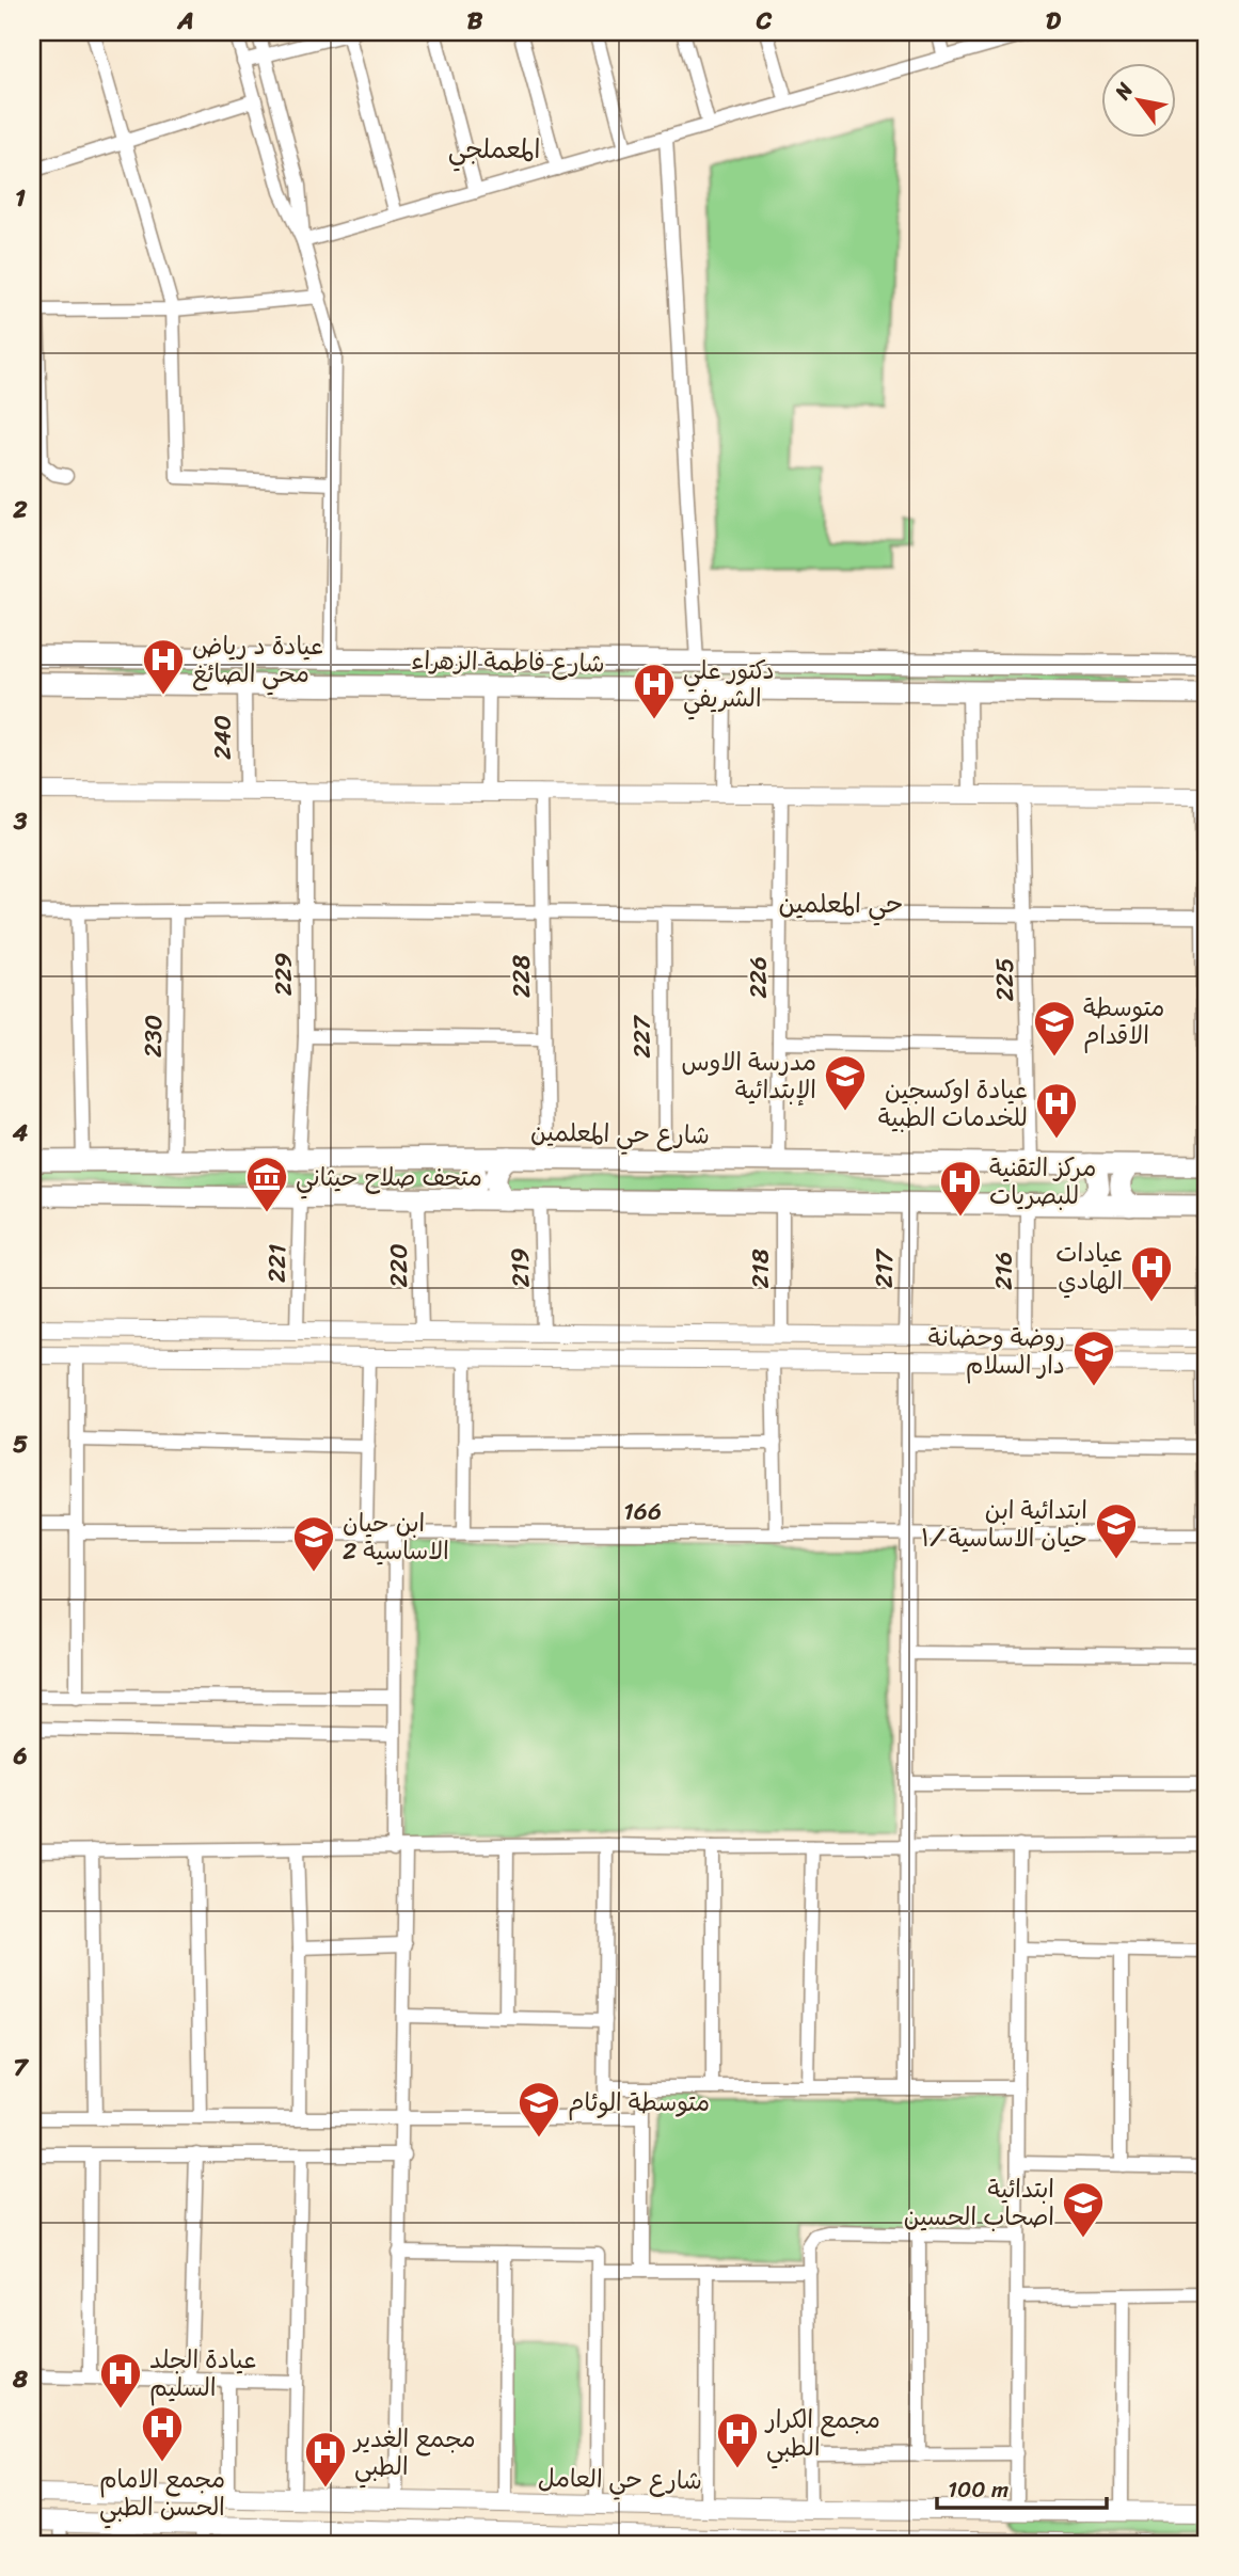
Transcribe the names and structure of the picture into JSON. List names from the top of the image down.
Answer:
{
  "streets": {
    "main road": ["شارع فاطمة الزهراء", "شارع حي المعلمين", "شارع حي العامل"],
    "street": [
      "240",
      "229",
      "228",
      "226",
      "225",
      "230",
      "227",
      "221",
      "220",
      "219",
      "218",
      "217",
      "216",
      "166"
    ]
  },
  "crossings": [
    ["شارع فاطمة الزهراء", "240"],
    ["229", "شارع حي المعلمين"],
    ["228", "شارع حي المعلمين"],
    ["226", "شارع حي المعلمين"],
    ["225", "شارع حي المعلمين"],
    ["230", "شارع حي المعلمين"],
    ["227", "شارع حي المعلمين"]
  ],
  "districts": ["المعملجي", "حي المعلمين"],
  "places": {
    "hospital": [
      "عيادة د رياض محي الصائغ",
      "دكتور علي الشريفي",
      "عيادة اوكسجين للخدمات الطبية",
      "مركز التقنية للبصريات",
      "عيادات الهادي",
      "عيادة الجلد السليم",
      "مجمع الامام الحسن الطبي",
      "مجمع الكرار الطبي",
      "مجمع الغدير الطبي"
    ],
    "school or university": [
      "متوسطة الاقدام",
      "مدرسة الاوس الإبتدائية",
      "روضة وحضانة دار السلام",
      "ابتدائية ابن حيان الاساسية /١",
      "ابن حيان الاساسية 2",
      "متوسطة الوئام",
      "ابتدائية اصحاب الحسين"
    ],
    "museum": ["متحف صلاح حيثاني"]
  },
  "scale_bar": "100 m",
  "north": "top left",
  "grid": {
    "columns": [
      "A",
      "B",
      "C",
      "D"
    ],
    "rows": [
      "1",
      "2",
      "3",
      "4",
      "5",
      "6",
      "7",
      "8"
    ]
  }
}
